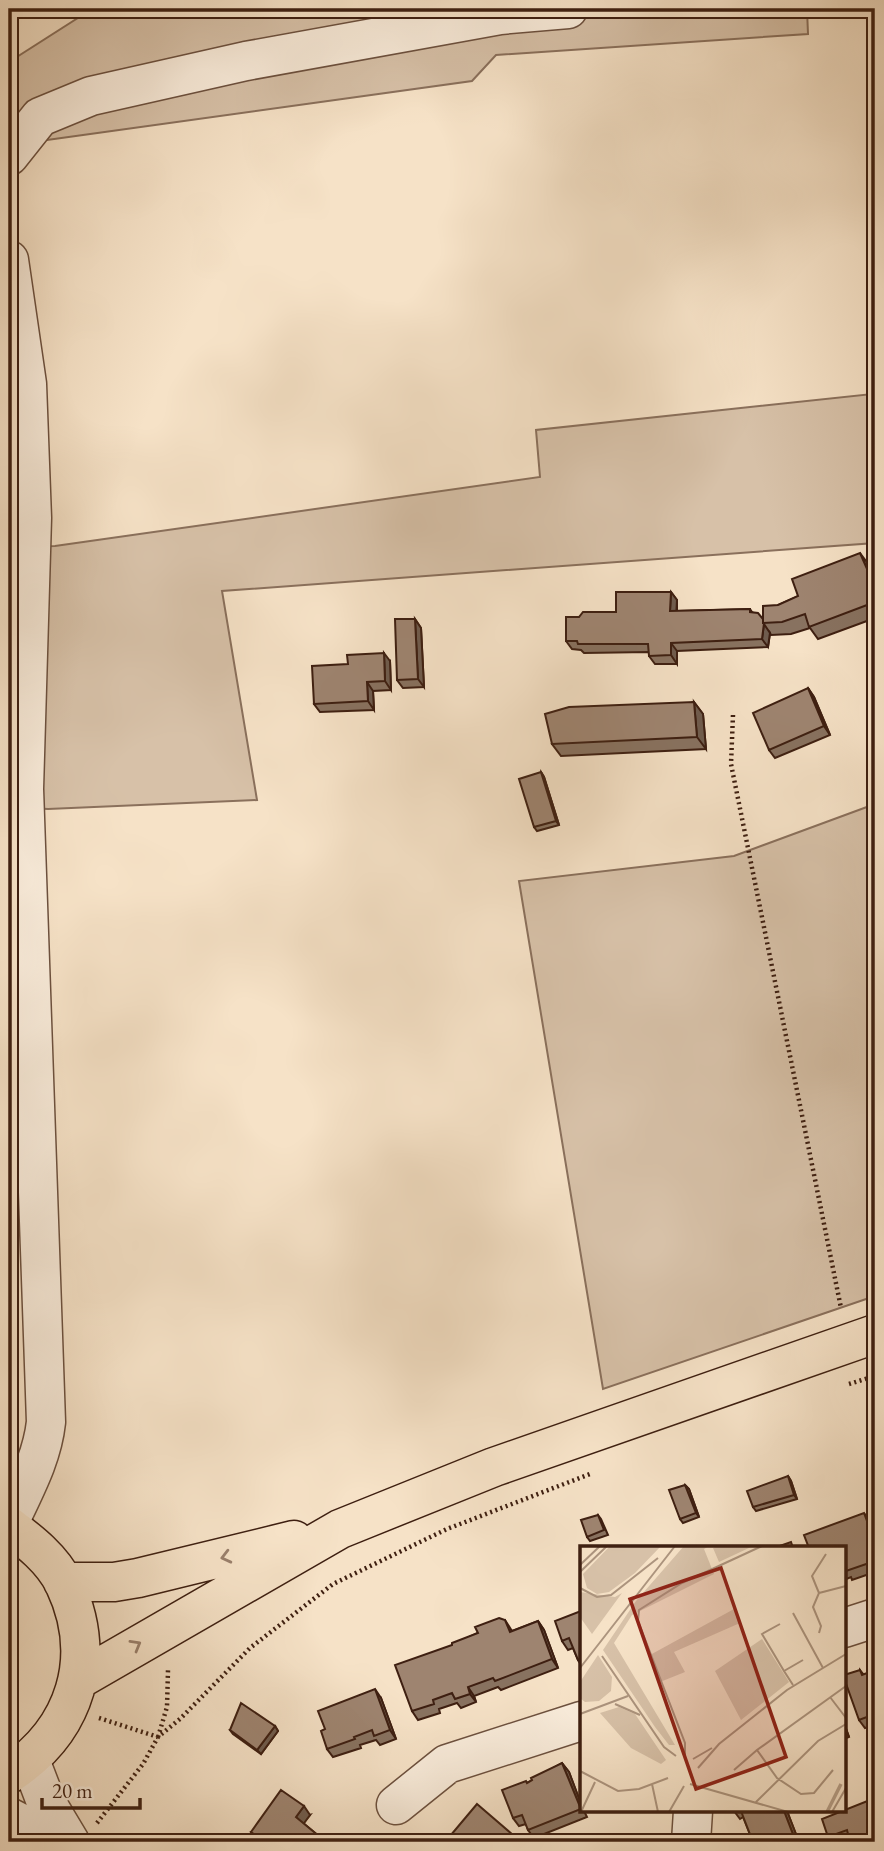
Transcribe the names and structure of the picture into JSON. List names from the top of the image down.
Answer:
{
  "scale_bar": "20 m"
}
